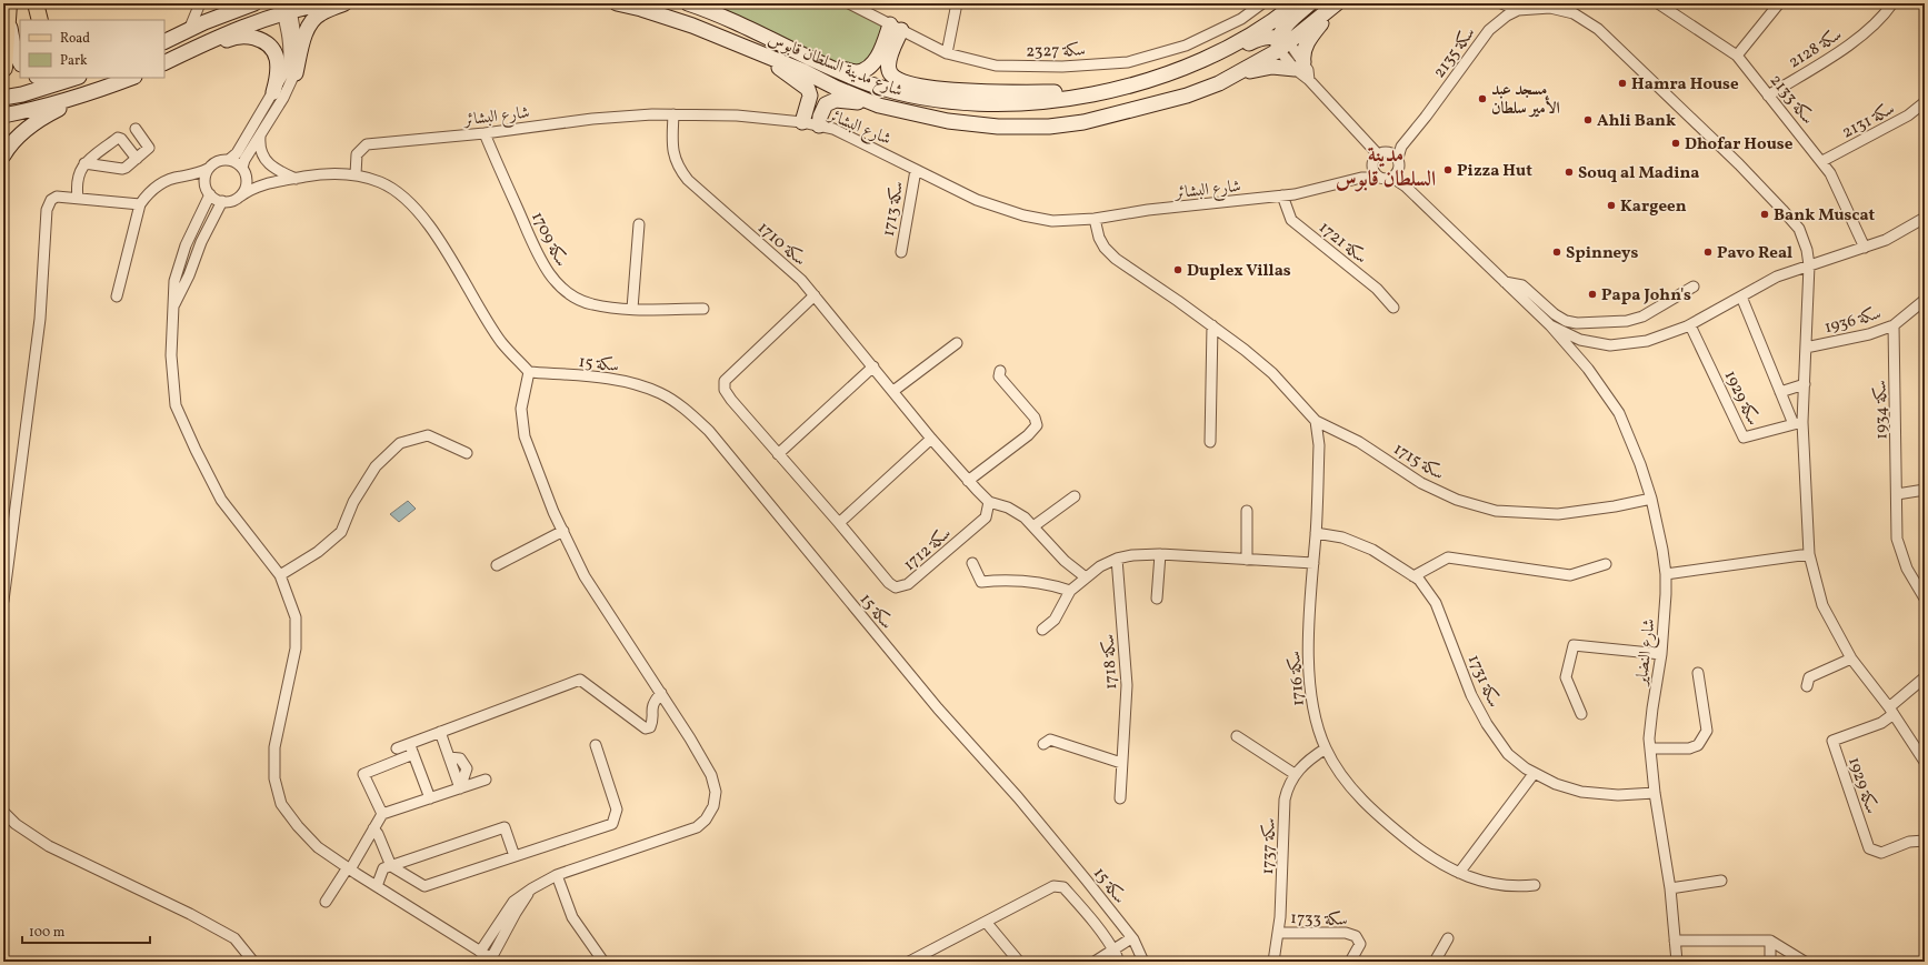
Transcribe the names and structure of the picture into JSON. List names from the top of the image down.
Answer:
{
  "streets": {
    "main road": ["شارع مدينة السلطان قابوس"],
    "street": [
      "سكة 2128",
      "سكة 2327",
      "سكة 2135",
      "سكة 2133",
      "شارع البشائر",
      "سكة 2131",
      "سكة 1713",
      "سكة 1709",
      "سكة 1721",
      "سكة 1710",
      "سكة 1936",
      "سكة 15",
      "سكة 1929",
      "سكة 1934",
      "سكة 1715",
      "سكة 1712",
      "شارع النضاير",
      "سكة 1718",
      "سكة 1716",
      "سكة 1731",
      "سكة 1737",
      "سكة 1733"
    ]
  },
  "crossings": [
    ["سكة 2128", "سكة 2133"],
    ["سكة 2135", "شارع البشائر"],
    ["سكة 2133", "سكة 2131"],
    ["شارع البشائر", "سكة 1713"],
    ["شارع البشائر", "سكة 1709"],
    ["شارع البشائر", "سكة 1721"],
    ["شارع البشائر", "سكة 1710"],
    ["شارع البشائر", "سكة 1715"],
    ["سكة 1710", "سكة 1712"],
    ["سكة 1936", "سكة 1934"],
    ["سكة 1715", "شارع النضاير"],
    ["سكة 1715", "سكة 1716"],
    ["شارع النضاير", "سكة 1731"],
    ["سكة 1716", "سكة 1731"],
    ["سكة 1716", "سكة 1737"],
    ["سكة 1737", "سكة 1733"]
  ],
  "districts": ["مدينة السلطان قابوس"],
  "places": [
    "Hamra House",
    "مسجد عبد الأمير سلطان",
    "Ahli Bank",
    "Dhofar House",
    "Pizza Hut",
    "Souq al Madina",
    "Kargeen",
    "Bank Muscat",
    "Spinneys",
    "Pavo Real",
    "Duplex Villas",
    "Papa John's"
  ],
  "legend": ["Road", "Park"],
  "scale_bar": "100 m"
}
